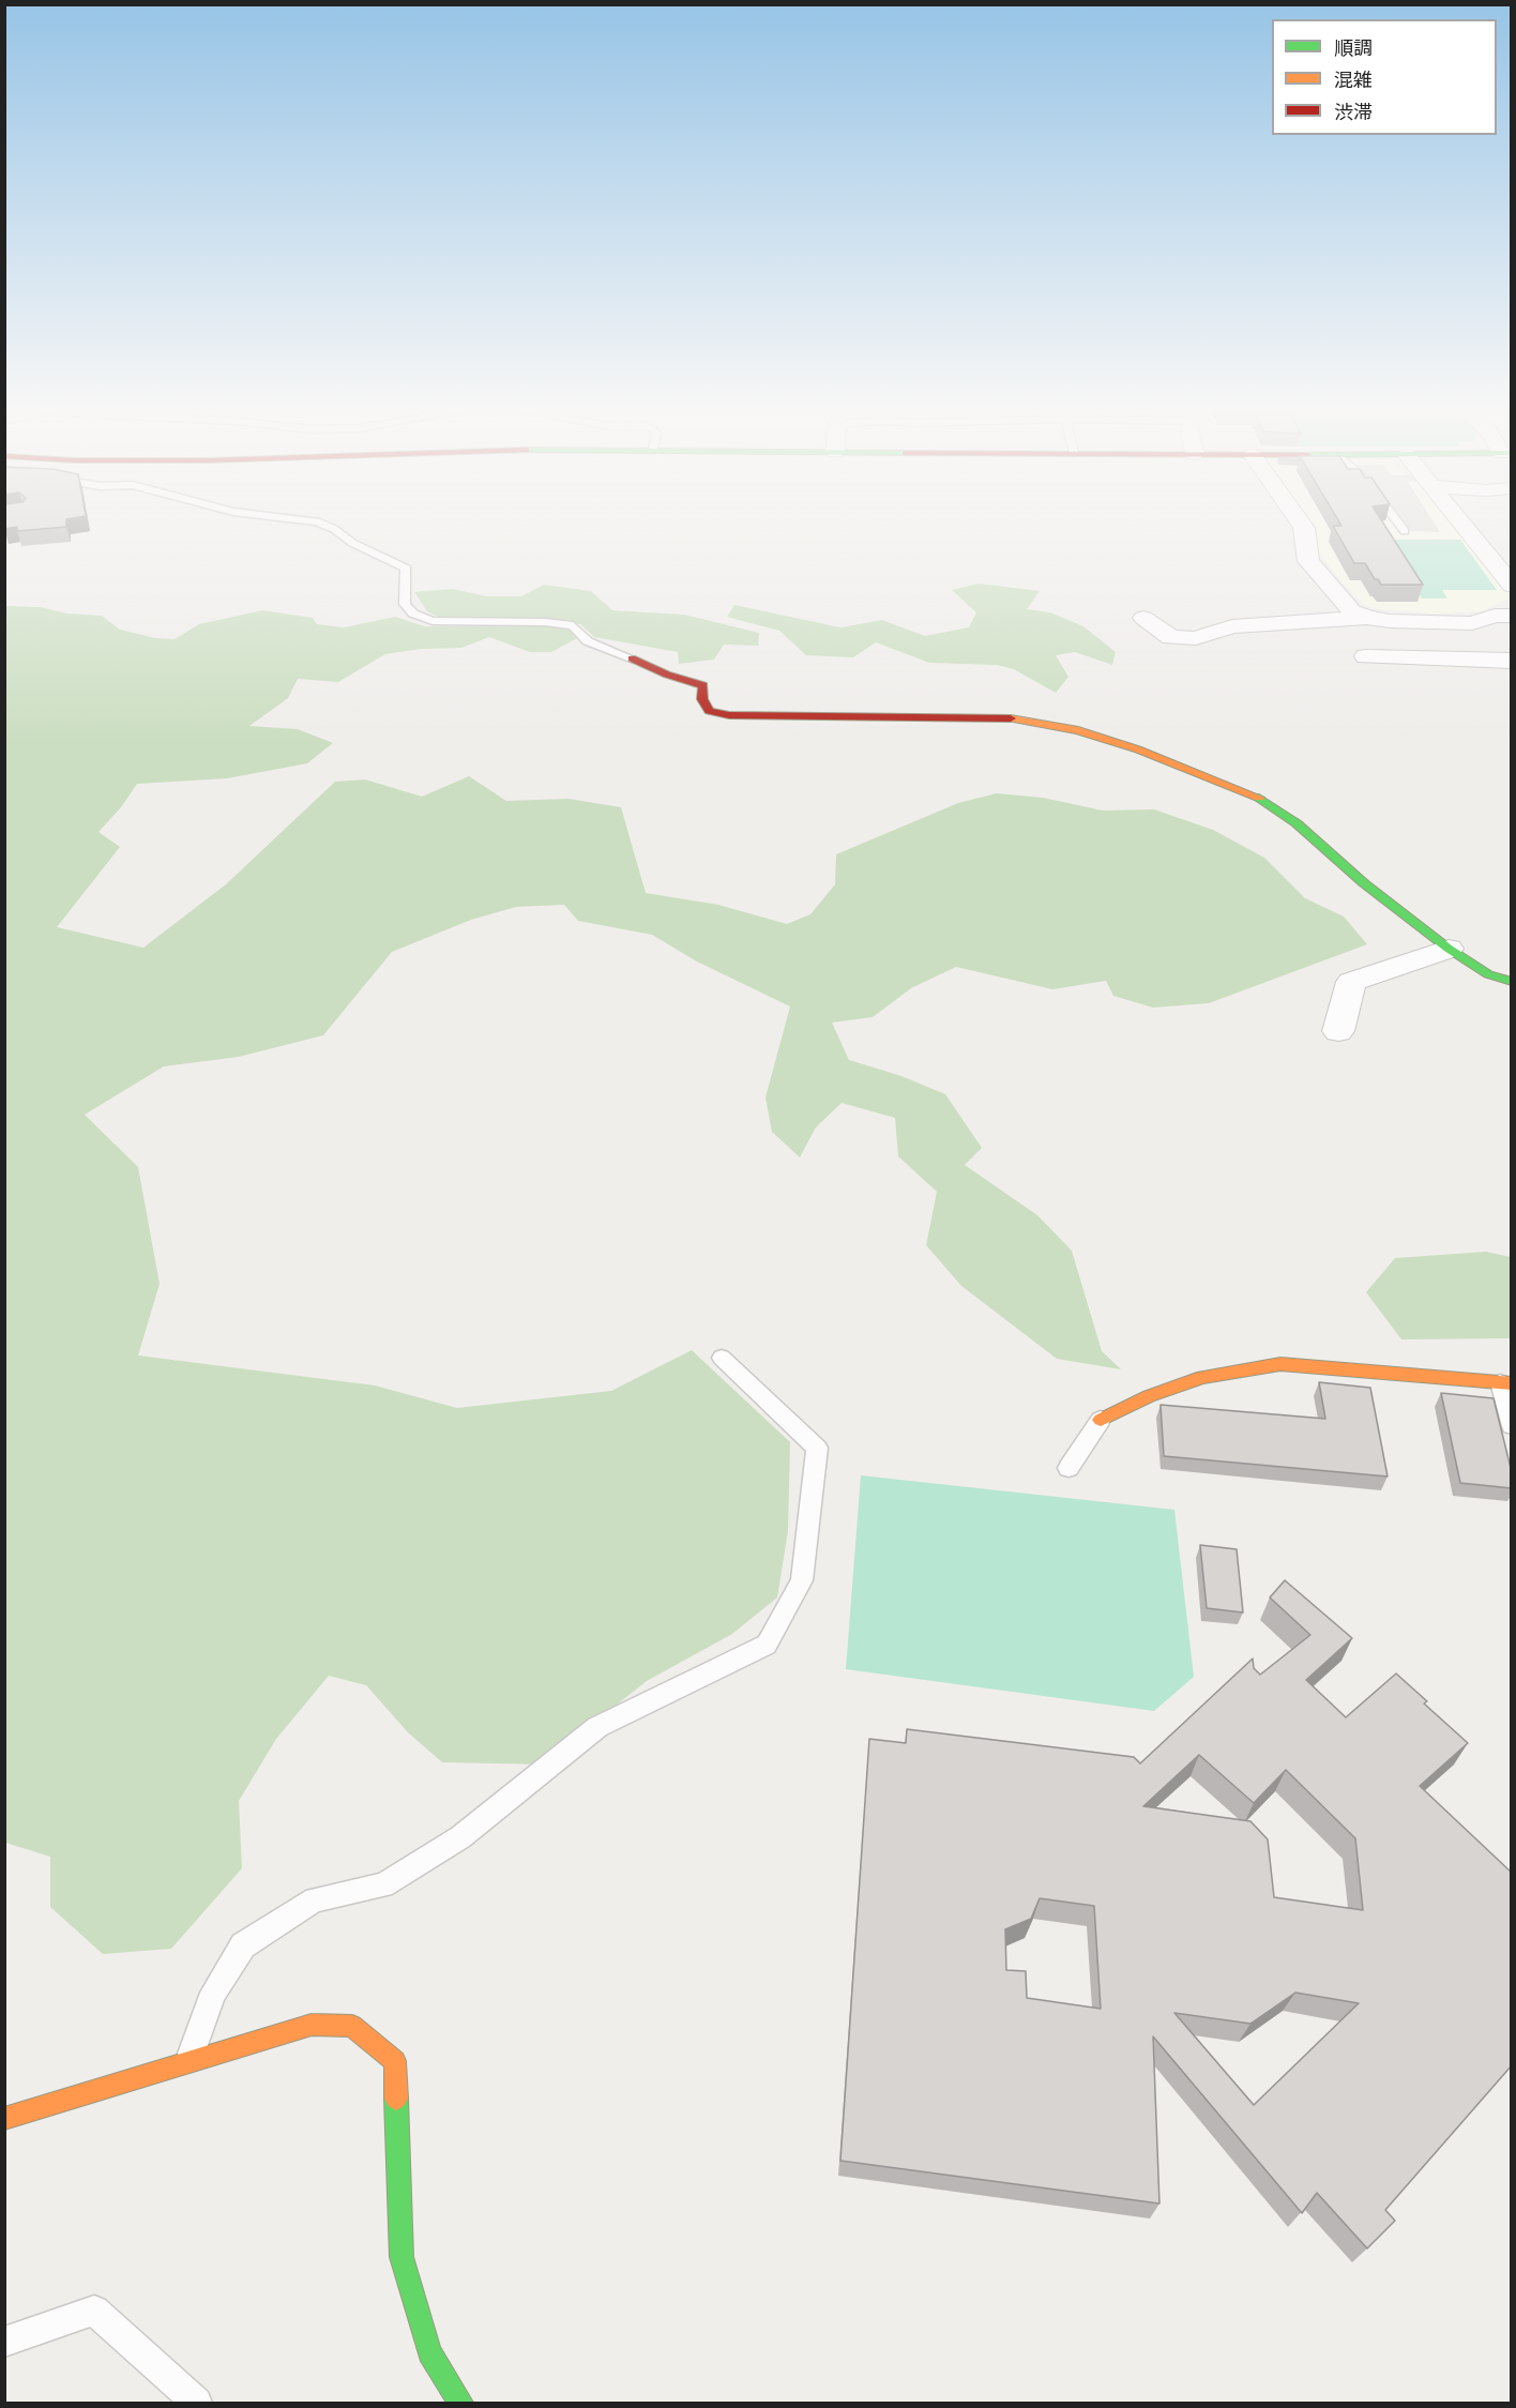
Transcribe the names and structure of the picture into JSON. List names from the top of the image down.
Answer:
{
  "legend": ["順調", "混雑", "渋滞"]
}
